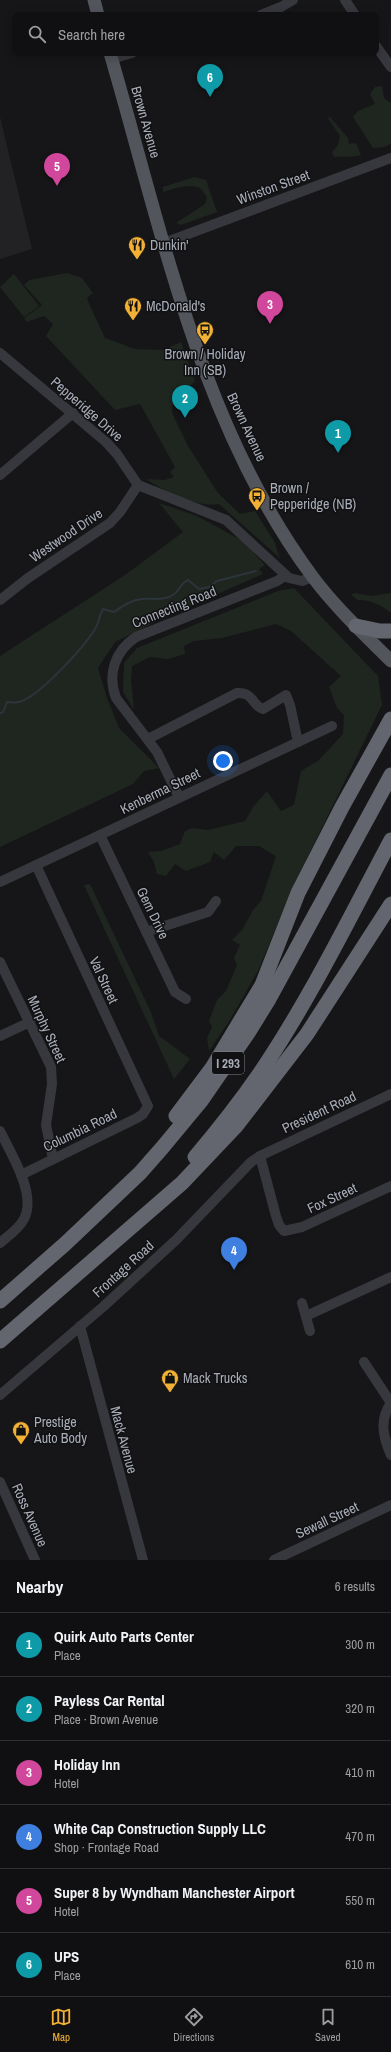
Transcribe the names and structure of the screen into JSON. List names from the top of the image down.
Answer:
{
  "streets": {
    "highway": ["I 293"],
    "main road": ["Brown Avenue"],
    "street": [
      "Winston Street",
      "Pepperidge Drive",
      "Westwood Drive",
      "Connecting Road",
      "Kenberma Street",
      "Gem Drive",
      "Val Street",
      "Murphy Street",
      "President Road",
      "Columbia Road",
      "Fox Street",
      "Frontage Road",
      "Mack Avenue",
      "Ross Avenue",
      "Sewall Street"
    ]
  },
  "crossings": [
    ["Brown Avenue", "Winston Street"],
    ["Pepperidge Drive", "Westwood Drive"],
    ["Connecting Road", "Kenberma Street"],
    ["Kenberma Street", "Gem Drive"],
    ["Kenberma Street", "Val Street"],
    ["Val Street", "Columbia Road"],
    ["Murphy Street", "Columbia Road"],
    ["President Road", "Fox Street"],
    ["President Road", "Frontage Road"],
    ["Fox Street", "Frontage Road"],
    ["Frontage Road", "Mack Avenue"]
  ],
  "places": {
    "restaurant": ["Dunkin'", "McDonald's"],
    "bus stop": ["Brown / Holiday Inn (SB)", "Brown / Pepperidge (NB)"],
    "shop": ["Mack Trucks", "Prestige Auto Body"]
  },
  "page": {
    "search": "Search here",
    "pins": [
      "6",
      "5",
      "3",
      "2",
      "1",
      "4"
    ],
    "heading": ["Nearby", "6 results"],
    "list": [
      {
        "mark": "1",
        "name": "Quirk Auto Parts Center",
        "note": "Place",
        "value": "300 m"
      },
      {
        "mark": "2",
        "name": "Payless Car Rental",
        "note": "Place · Brown Avenue",
        "value": "320 m"
      },
      {
        "mark": "3",
        "name": "Holiday Inn",
        "note": "Hotel",
        "value": "410 m"
      },
      {
        "mark": "4",
        "name": "White Cap Construction Supply LLC",
        "note": "Shop · Frontage Road",
        "value": "470 m"
      },
      {
        "mark": "5",
        "name": "Super 8 by Wyndham Manchester Airport",
        "note": "Hotel",
        "value": "550 m"
      },
      {
        "mark": "6",
        "name": "UPS",
        "note": "Place",
        "value": "610 m"
      }
    ],
    "nav": ["Map", "Directions", "Saved"]
  }
}
